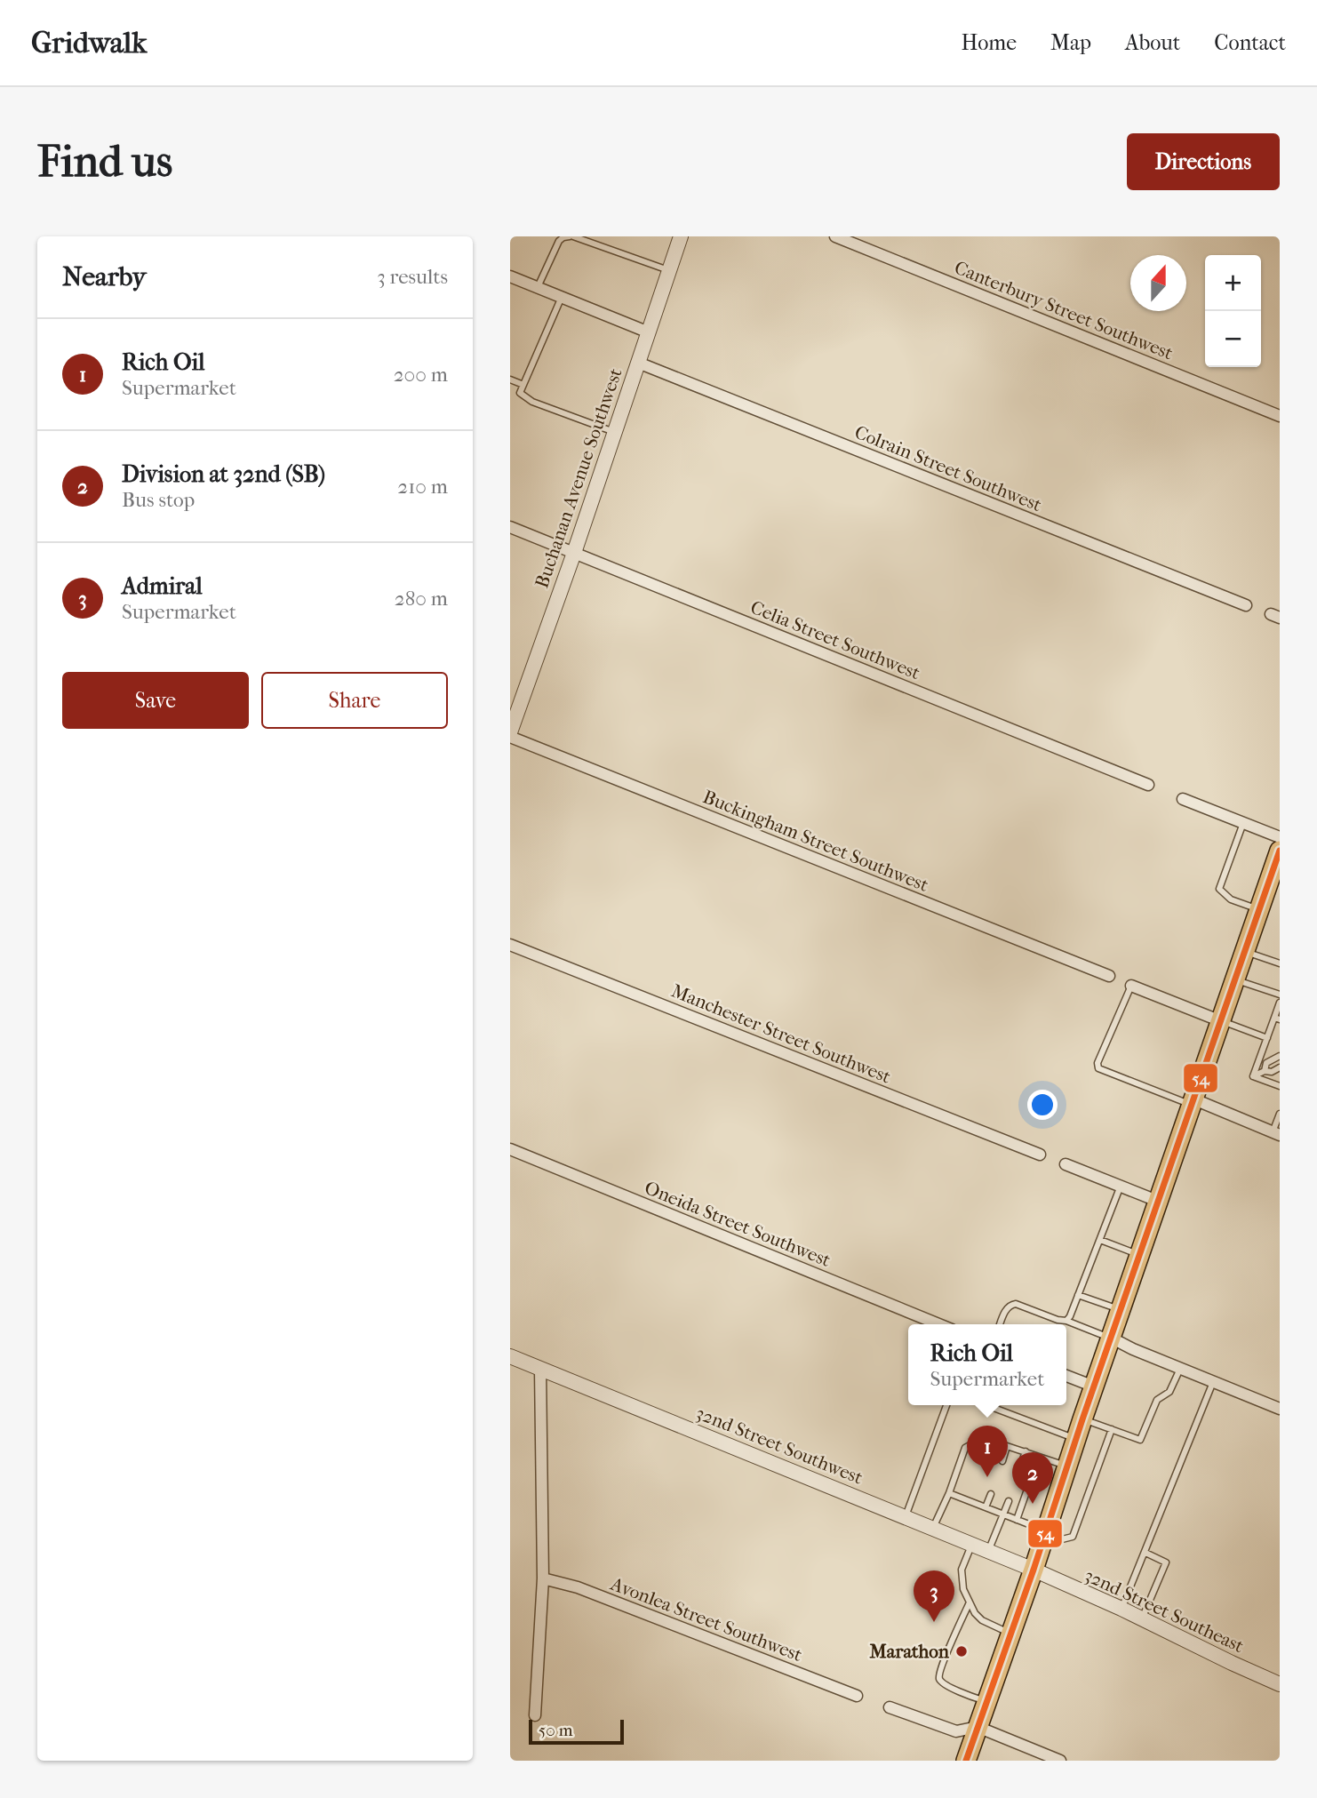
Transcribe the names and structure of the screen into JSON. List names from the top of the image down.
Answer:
{
  "streets": {
    "street": [
      "Canterbury Street Southwest",
      "Colrain Street Southwest",
      "Buchanan Avenue Southwest",
      "Celia Street Southwest",
      "Buckingham Street Southwest",
      "Manchester Street Southwest",
      "Oneida Street Southwest",
      "32nd Street Southwest",
      "32nd Street Southeast",
      "Avonlea Street Southwest"
    ]
  },
  "crossings": [
    ["Colrain Street Southwest", "Buchanan Avenue Southwest"],
    ["Buchanan Avenue Southwest", "Celia Street Southwest"],
    ["32nd Street Southwest", "32nd Street Southeast"]
  ],
  "places": ["Marathon"],
  "lines": ["transit line 54"],
  "scale_bar": "50 m",
  "north": "top",
  "page": {
    "header": "Gridwalk",
    "nav": [
      "Home",
      "Map",
      "About",
      "Contact"
    ],
    "buttons": [
      "Directions",
      ["Save", "Share"]
    ],
    "title": "Find us",
    "heading": ["Nearby", "3 results"],
    "map_buttons": ["+", "−"],
    "list": [
      {
        "mark": "1",
        "name": "Rich Oil",
        "note": "Supermarket",
        "value": "200 m"
      },
      {
        "mark": "2",
        "name": "Division at 32nd (SB)",
        "note": "Bus stop",
        "value": "210 m"
      },
      {
        "mark": "3",
        "name": "Admiral",
        "note": "Supermarket",
        "value": "280 m"
      }
    ],
    "popup": ["Rich Oil", "Supermarket"],
    "pins": ["1", "2", "3"],
    "scale": "50 m"
  }
}
